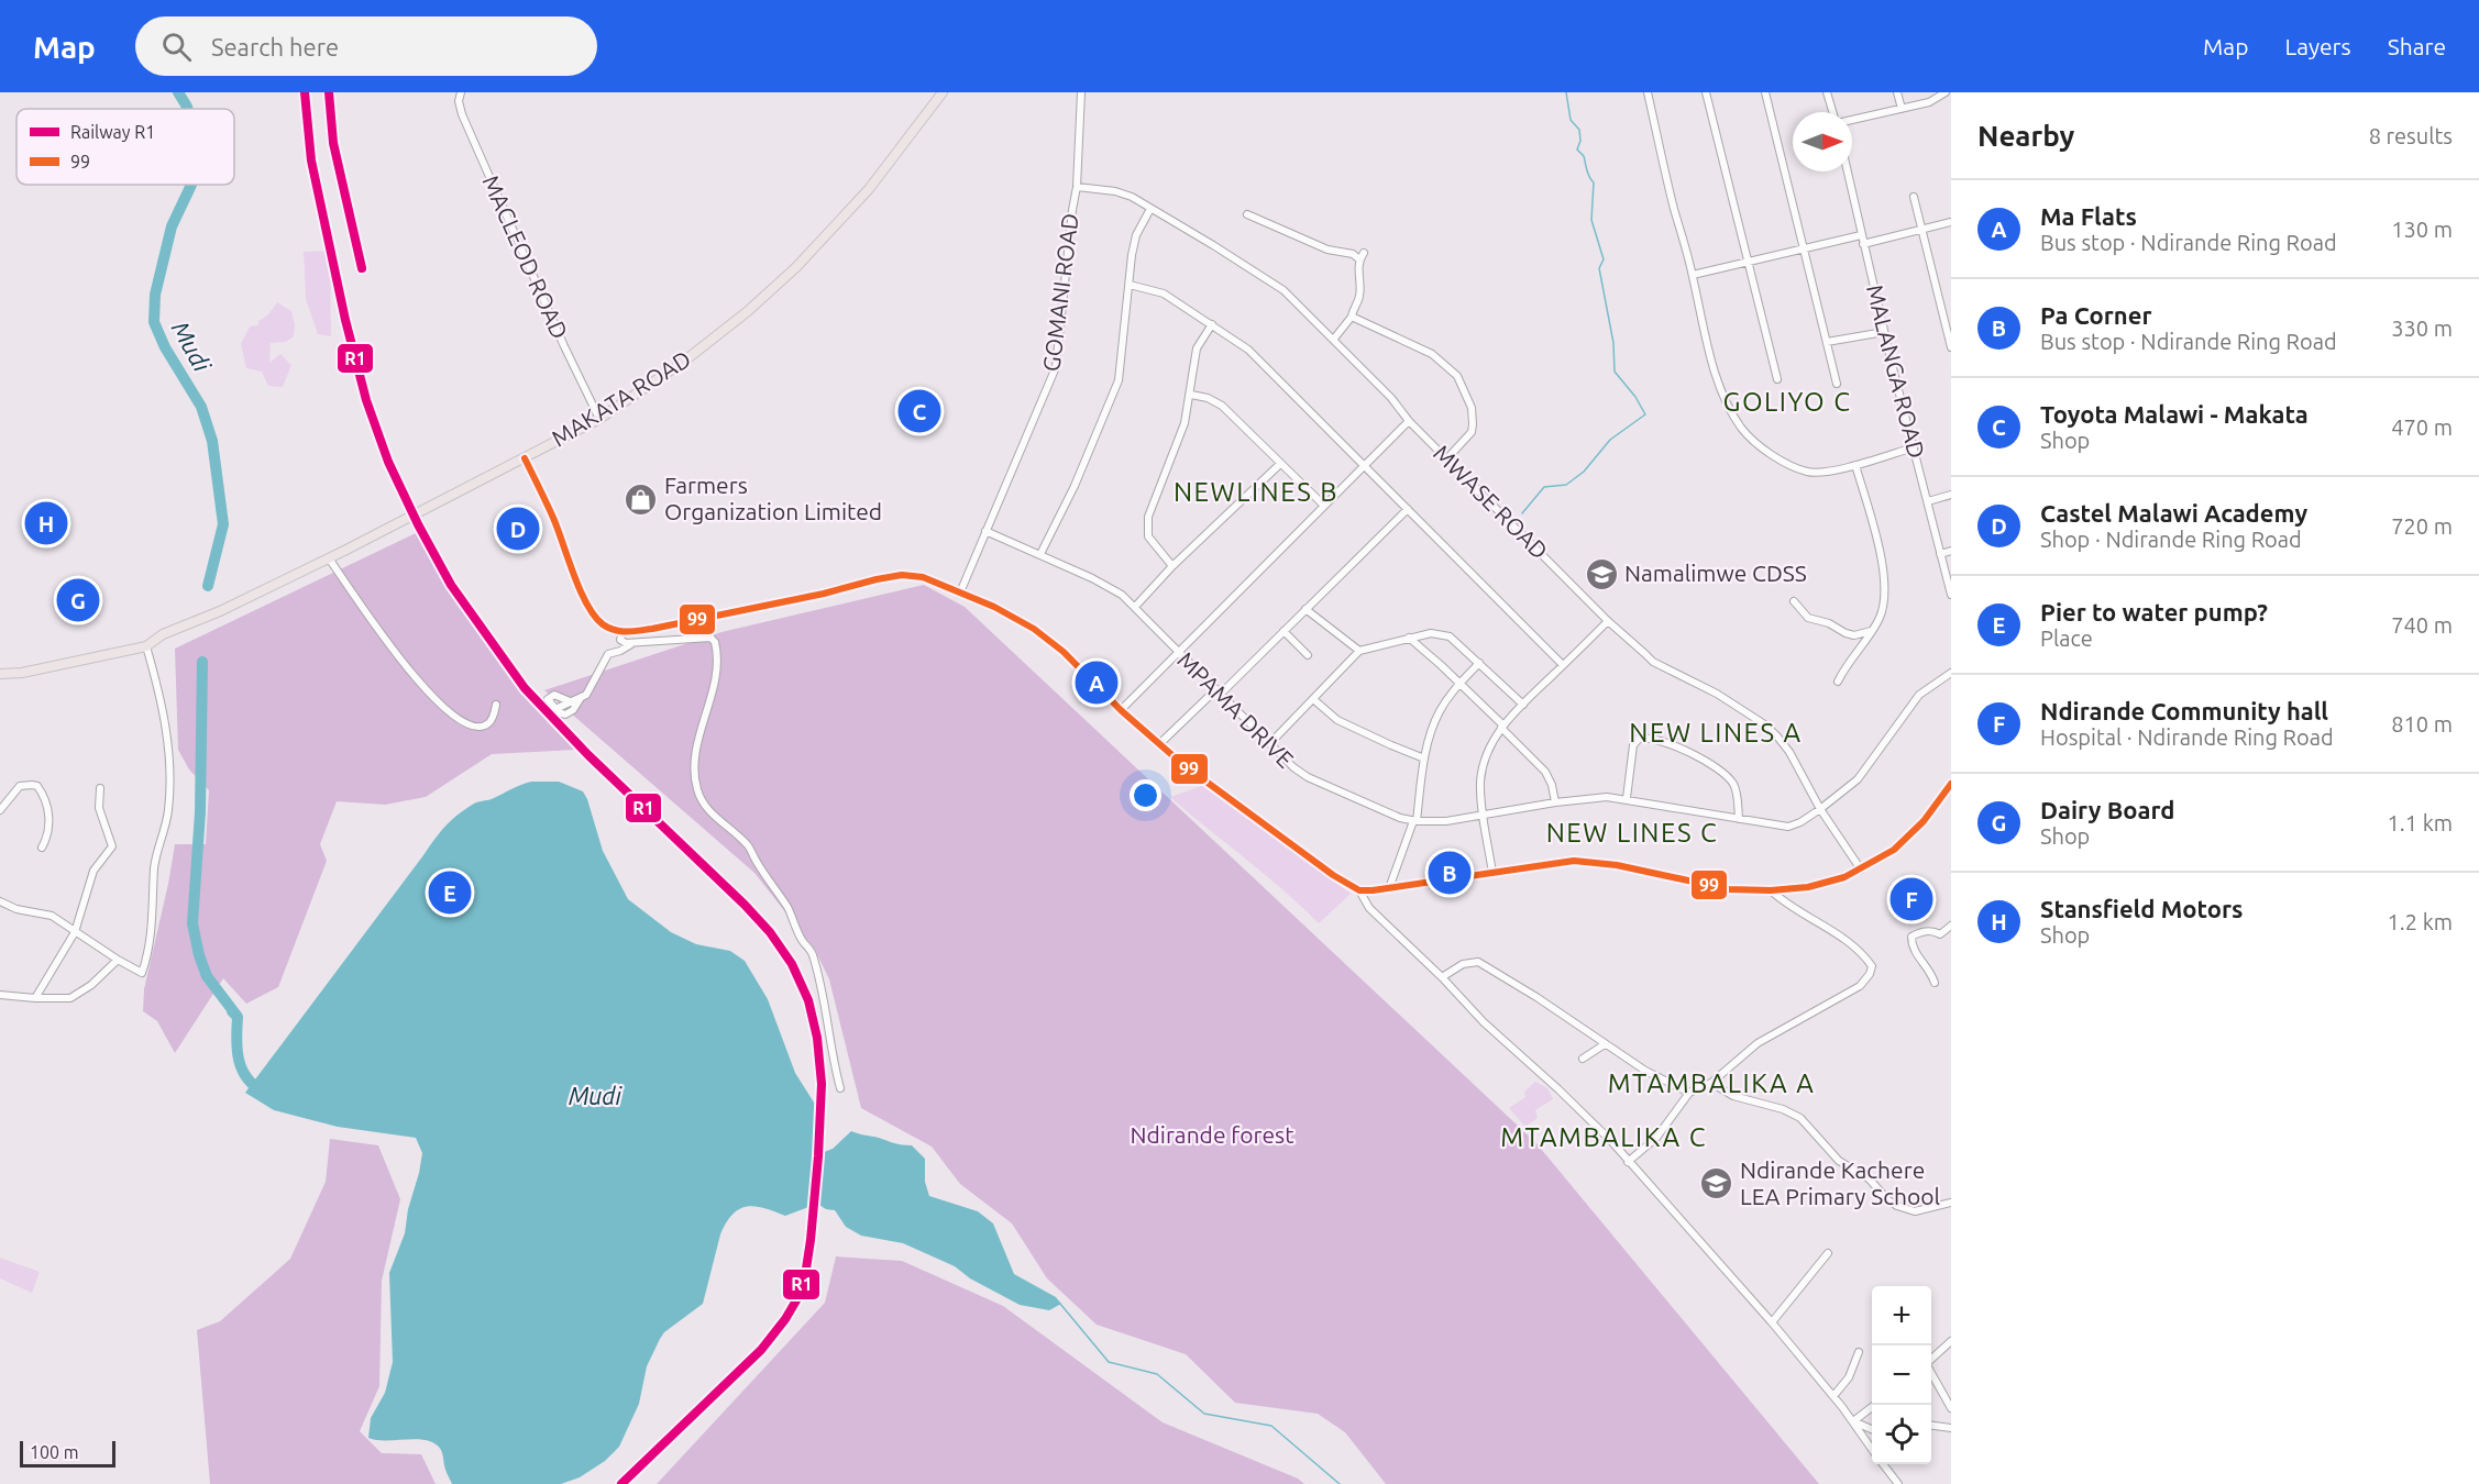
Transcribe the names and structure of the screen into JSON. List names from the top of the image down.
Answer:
{
  "streets": {
    "main road": ["MAKATA ROAD"],
    "street": [
      "MACLEOD ROAD",
      "GOMANI ROAD",
      "MALANGA ROAD",
      "MWASE ROAD",
      "MPAMA DRIVE"
    ]
  },
  "crossings": [
    ["MACLEOD ROAD", "MAKATA ROAD"],
    ["GOMANI ROAD", "MWASE ROAD"],
    ["GOMANI ROAD", "MPAMA DRIVE"],
    ["MWASE ROAD", "MPAMA DRIVE"]
  ],
  "districts": [
    "GOLIYO C",
    "NEWLINES B",
    "NEW LINES A",
    "NEW LINES C",
    "MTAMBALIKA A",
    "MTAMBALIKA C"
  ],
  "water": ["Mudi"],
  "parks": ["Ndirande forest"],
  "places": {
    "shop": ["Farmers Organization Limited"],
    "school or university": ["Namalimwe CDSS", "Ndirande Kachere LEA Primary School"]
  },
  "lines": ["rail line R1", "transit line 99"],
  "legend": ["Railway R1", "99"],
  "scale_bar": "100 m",
  "north": "right",
  "page": {
    "header": "Map",
    "search": "Search here",
    "nav": ["Map", "Layers", "Share"],
    "heading": ["Nearby", "8 results"],
    "list": [
      {
        "mark": "A",
        "name": "Ma Flats",
        "note": "Bus stop · Ndirande Ring Road",
        "value": "130 m"
      },
      {
        "mark": "B",
        "name": "Pa Corner",
        "note": "Bus stop · Ndirande Ring Road",
        "value": "330 m"
      },
      {
        "mark": "C",
        "name": "Toyota Malawi - Makata",
        "note": "Shop",
        "value": "470 m"
      },
      {
        "mark": "D",
        "name": "Castel Malawi Academy",
        "note": "Shop · Ndirande Ring Road",
        "value": "720 m"
      },
      {
        "mark": "E",
        "name": "Pier to water pump?",
        "note": "Place",
        "value": "740 m"
      },
      {
        "mark": "F",
        "name": "Ndirande Community hall",
        "note": "Hospital · Ndirande Ring Road",
        "value": "810 m"
      },
      {
        "mark": "G",
        "name": "Dairy Board",
        "note": "Shop",
        "value": "1.1 km"
      },
      {
        "mark": "H",
        "name": "Stansfield Motors",
        "note": "Shop",
        "value": "1.2 km"
      }
    ],
    "pins": [
      "C",
      "H",
      "D",
      "G",
      "A",
      "B",
      "E",
      "F"
    ],
    "map_buttons": ["+", "−"],
    "scale": "100 m"
  }
}
